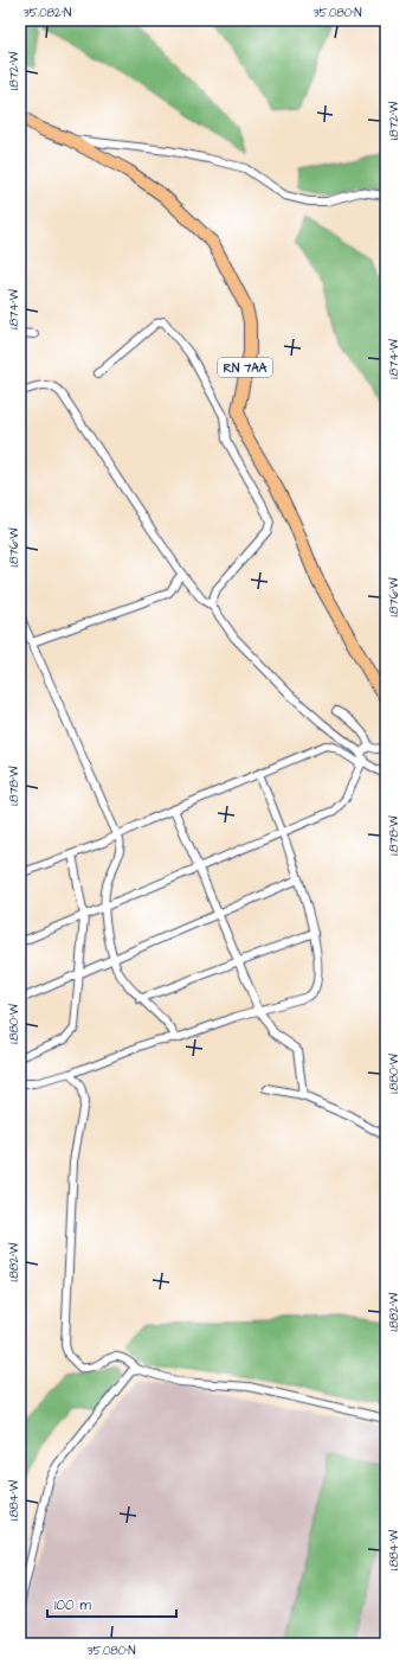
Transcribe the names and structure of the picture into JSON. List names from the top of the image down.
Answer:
{
  "streets": {
    "main road": ["RN 7AA"]
  },
  "scale_bar": "100 m",
  "coordinates": [
    "35.082°N",
    "35.080°N",
    "1.872°W",
    "1.874°W",
    "1.876°W",
    "1.878°W",
    "1.880°W",
    "1.882°W",
    "1.884°W"
  ]
}
